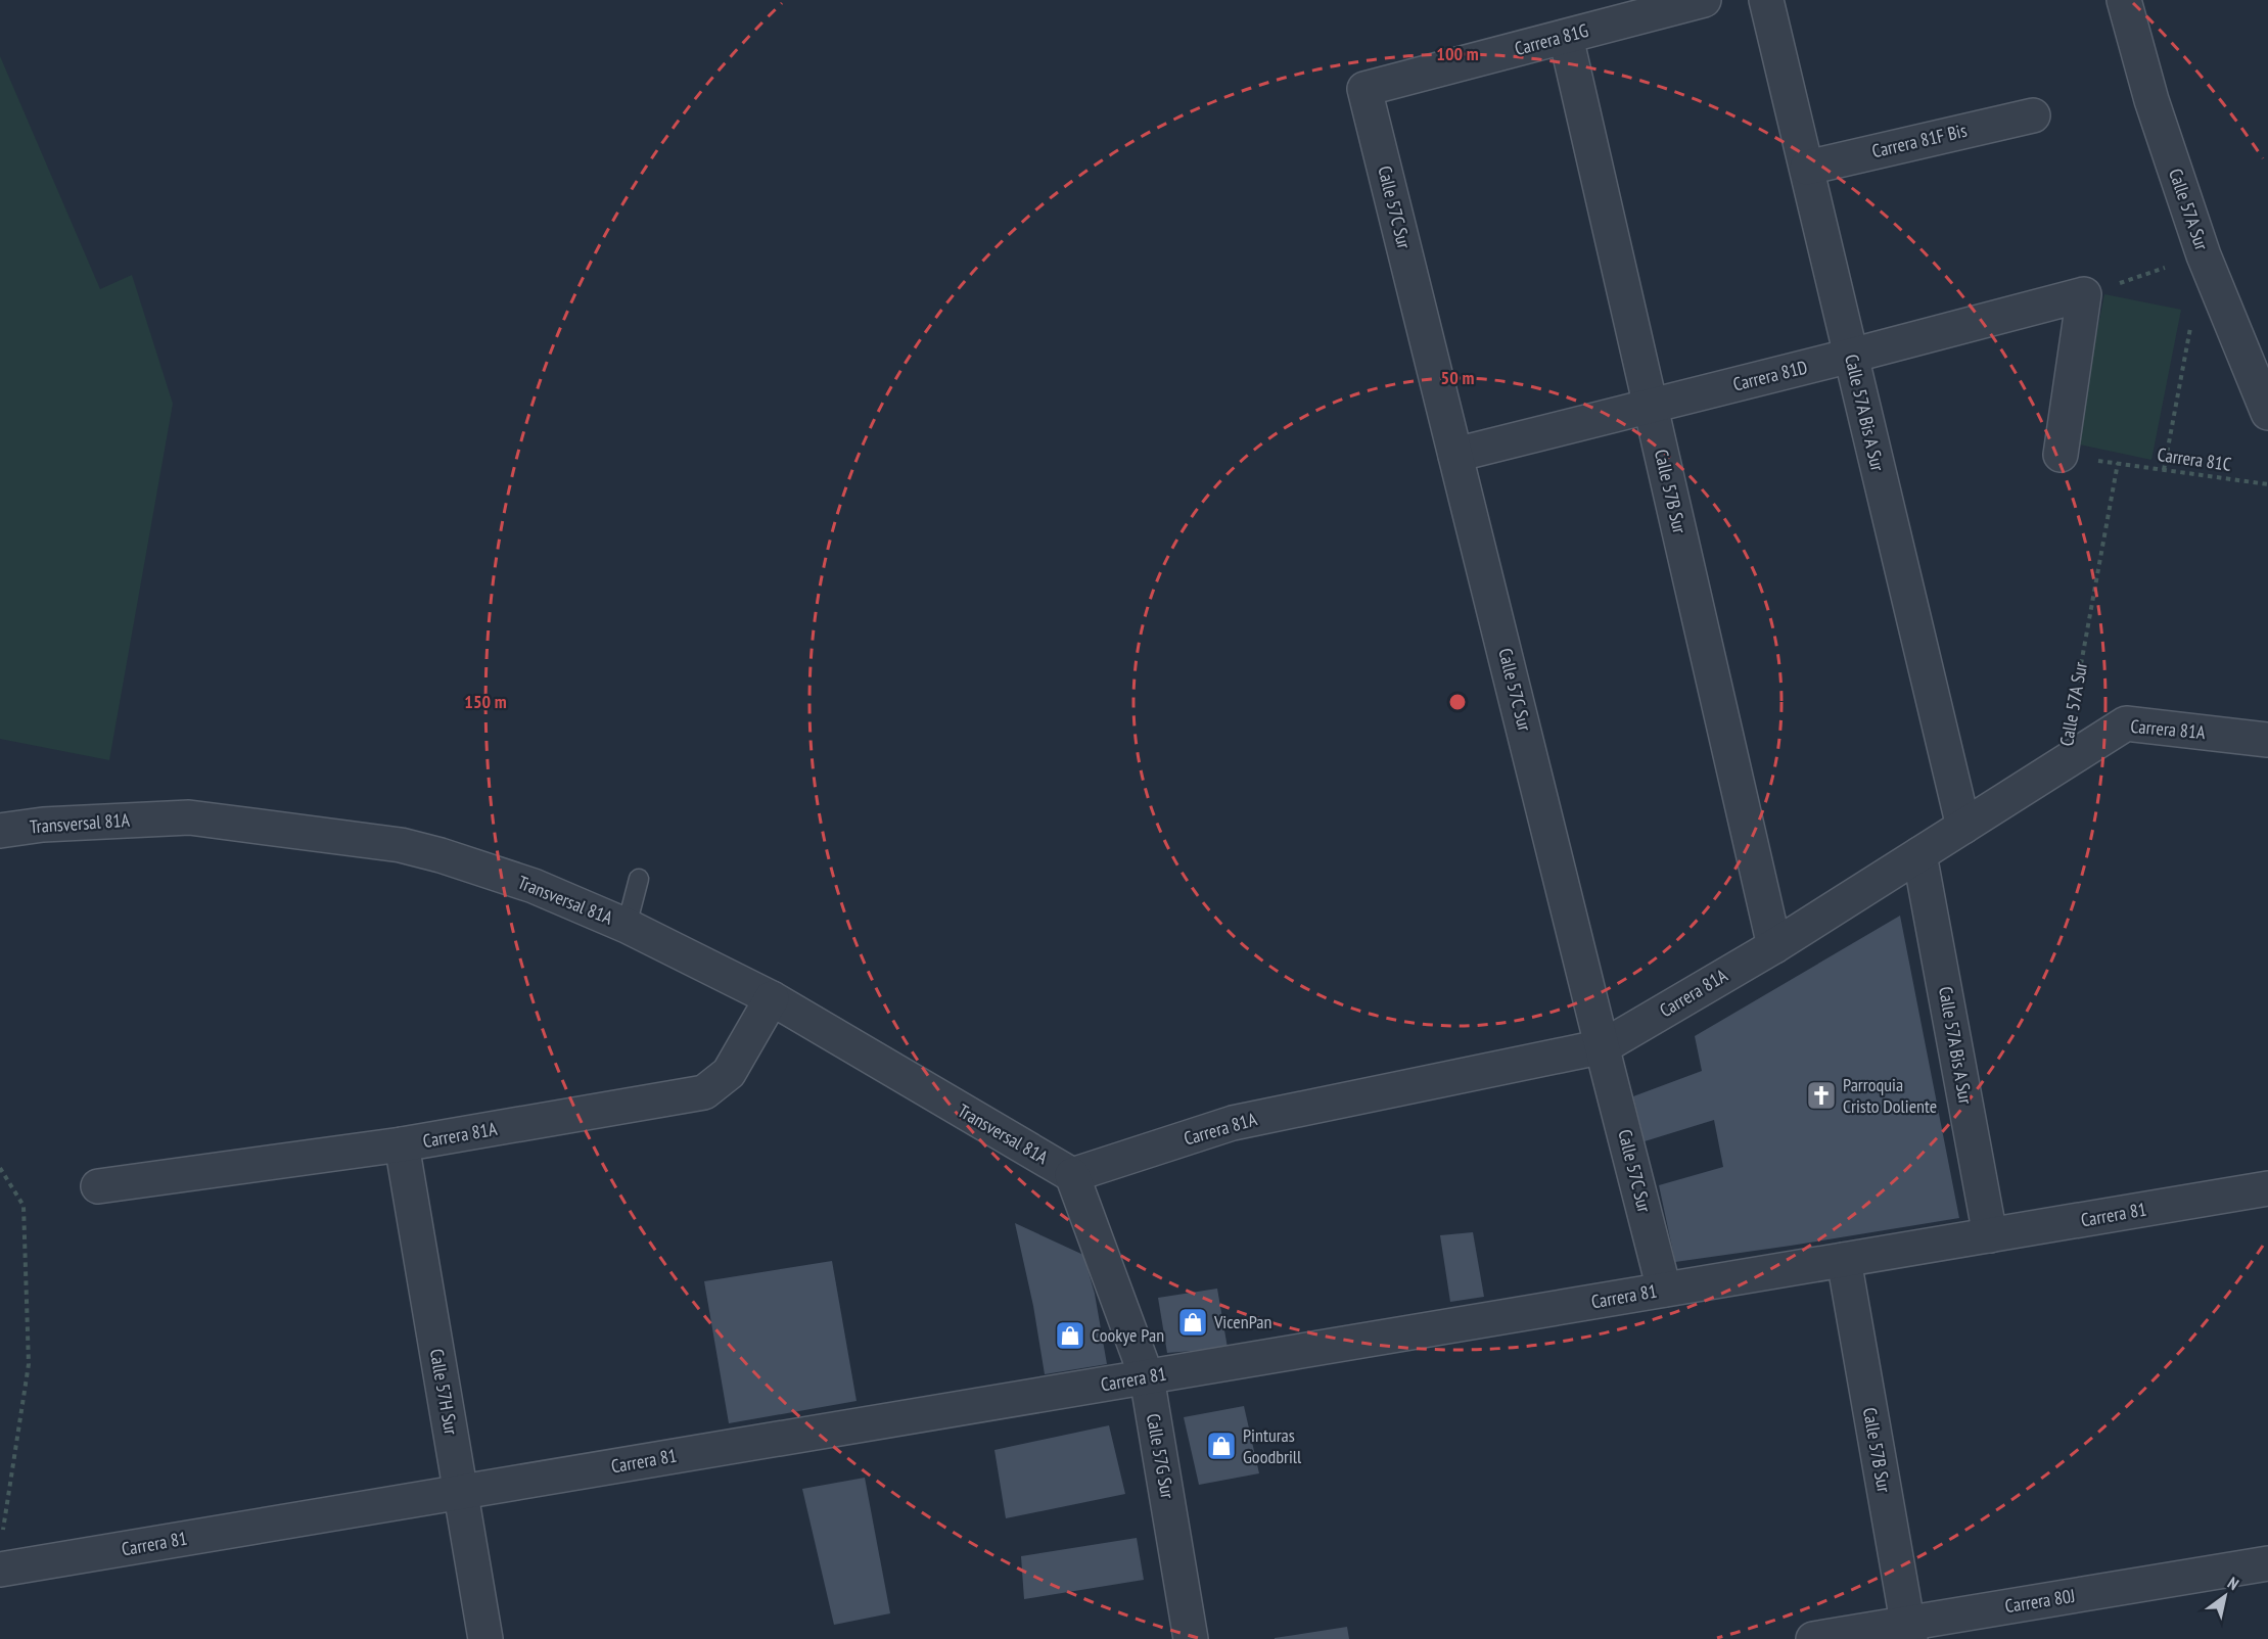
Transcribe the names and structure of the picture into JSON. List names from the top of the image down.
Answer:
{
  "streets": {
    "street": [
      "Carrera 81G",
      "Carrera 81F Bis",
      "Calle 57C Sur",
      "Calle 57A Sur",
      "Carrera 81D",
      "Calle 57A Bis A Sur",
      "Calle 57B Sur",
      "Carrera 81A",
      "Transversal 81A",
      "Carrera 81",
      "Calle 57H Sur",
      "Calle 57G Sur",
      "Carrera 80J"
    ],
    "path": ["Carrera 81C"]
  },
  "crossings": [
    ["Carrera 81G", "Calle 57C Sur"],
    ["Carrera 81G", "Calle 57B Sur"],
    ["Carrera 81F Bis", "Calle 57A Bis A Sur"],
    ["Calle 57C Sur", "Carrera 81D"],
    ["Calle 57C Sur", "Carrera 81A"],
    ["Calle 57C Sur", "Carrera 81"],
    ["Calle 57A Sur", "Carrera 81C"],
    ["Calle 57A Sur", "Carrera 81A"],
    ["Carrera 81D", "Calle 57A Bis A Sur"],
    ["Carrera 81D", "Calle 57B Sur"],
    ["Calle 57A Bis A Sur", "Carrera 81A"],
    ["Calle 57A Bis A Sur", "Carrera 81"],
    ["Calle 57B Sur", "Carrera 81A"],
    ["Calle 57B Sur", "Carrera 81"],
    ["Calle 57B Sur", "Carrera 80J"],
    ["Carrera 81A", "Transversal 81A"],
    ["Carrera 81A", "Calle 57H Sur"],
    ["Carrera 81A", "Calle 57G Sur"],
    ["Transversal 81A", "Calle 57G Sur"],
    ["Carrera 81", "Calle 57H Sur"],
    ["Carrera 81", "Calle 57G Sur"]
  ],
  "places": {
    "church": ["Parroquia Cristo Doliente"],
    "shop": ["VicenPan", "Cookye Pan", "Pinturas Goodbrill"]
  },
  "north": "top right",
  "rings": ["100 m", "50 m", "150 m"]
}
